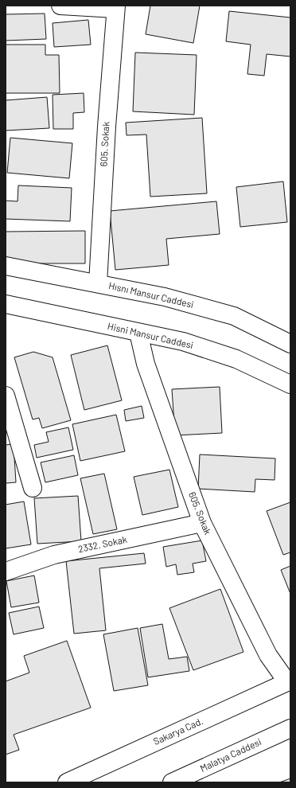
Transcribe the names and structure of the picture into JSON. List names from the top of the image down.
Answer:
{
  "streets": {
    "street": [
      "605. Sokak",
      "Hısnı Mansur Caddesi",
      "Hisni Mansur Caddesi",
      "2332. Sokak",
      "Sakarya Cad.",
      "Malatya Caddesi"
    ]
  },
  "crossings": [
    ["605. Sokak", "Hısnı Mansur Caddesi"],
    ["605. Sokak", "Hisni Mansur Caddesi"],
    ["605. Sokak", "2332. Sokak"],
    ["605. Sokak", "Sakarya Cad."]
  ]
}
